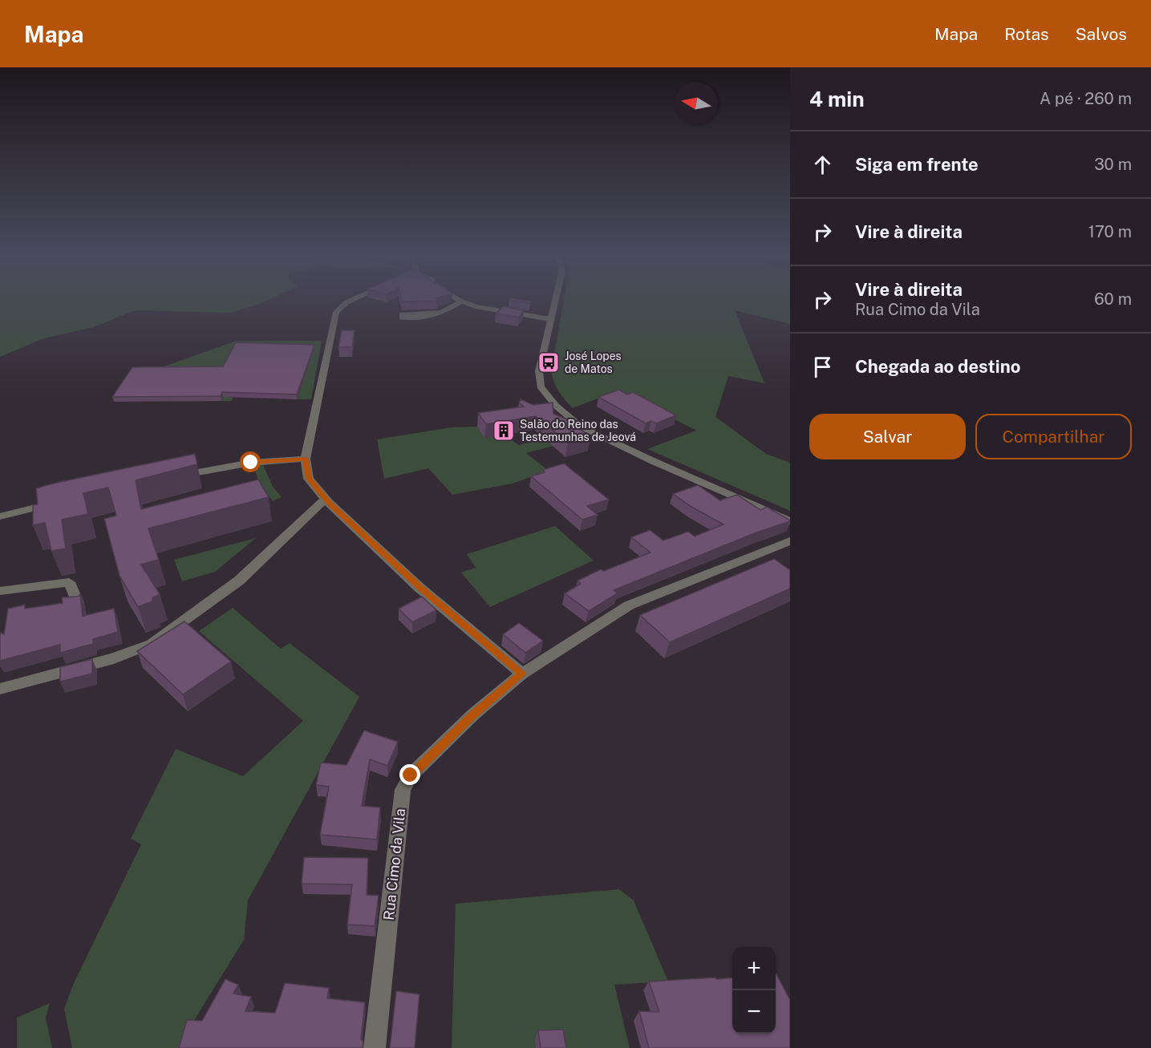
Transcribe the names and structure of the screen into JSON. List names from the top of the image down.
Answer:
{
  "streets": {
    "street": ["Rua Cimo da Vila"]
  },
  "places": {
    "bus stop": ["José Lopes de Matos"],
    "building": ["Salão do Reino das Testemunhas de Jeová"]
  },
  "north": "left",
  "page": {
    "header": "Mapa",
    "nav": ["Mapa", "Rotas", "Salvos"],
    "heading": ["4 min", "A pé · 260 m"],
    "list": [
      ["Siga em frente", "30 m"],
      ["Vire à direita", "170 m"],
      ["Vire à direita", "Rua Cimo da Vila", "60 m"],
      "Chegada ao destino"
    ],
    "buttons": ["Salvar", "Compartilhar"],
    "map_buttons": ["+", "−"]
  }
}
